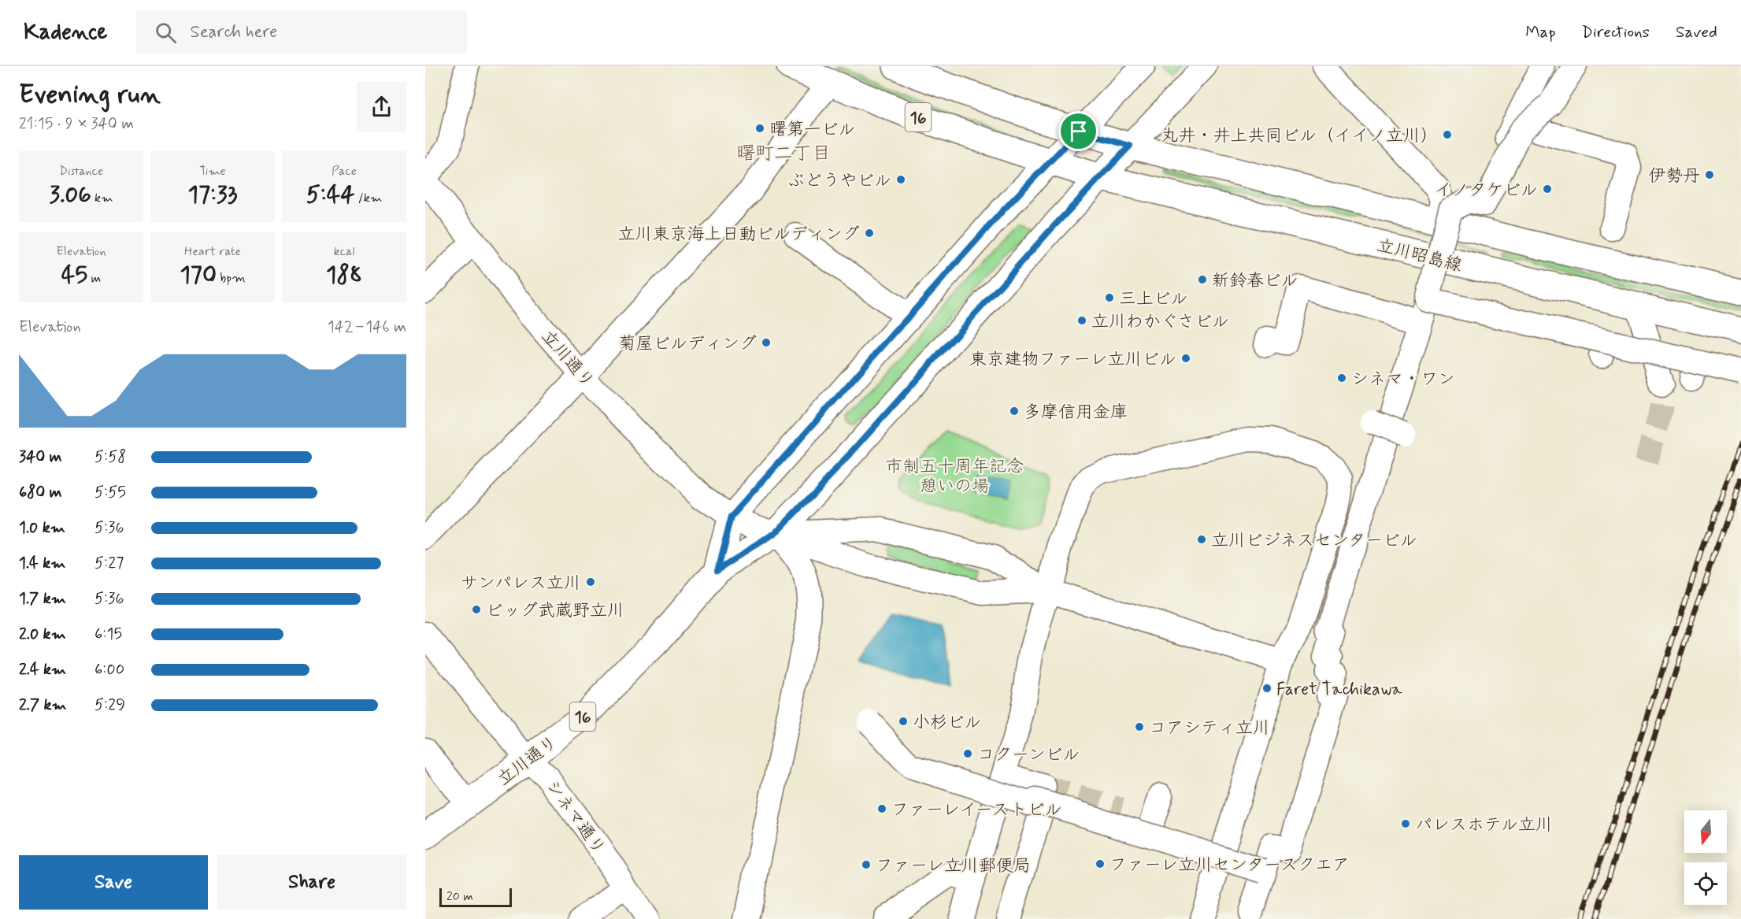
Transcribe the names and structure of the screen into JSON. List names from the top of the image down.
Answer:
{
  "streets": {
    "main road": ["16", "立川昭島線", "立川通り"],
    "street": ["シネマ通り"]
  },
  "crossings": [
    ["16", "立川昭島線"],
    ["16", "立川通り"],
    ["立川通り", "シネマ通り"]
  ],
  "districts": ["曙町二丁目"],
  "parks": ["市制五十周年記念 憩いの場"],
  "places": [
    "曙第一ビル",
    "丸井・井上共同ビル（イイノ立川）",
    "伊勢丹",
    "ぶどうやビル",
    "イノタケビル",
    "立川東京海上日動ビルディング",
    "新鈴春ビル",
    "三上ビル",
    "立川わかぐさビル",
    "菊屋ビルディング",
    "東京建物ファーレ立川ビル",
    "シネマ・ワン",
    "多摩信用金庫",
    "立川ビジネスセンタービル",
    "サンパレス立川",
    "ビッグ武蔵野立川",
    "Faret Tachikawa",
    "小杉ビル",
    "コアシティ立川",
    "コクーンビル",
    "ファーレイーストビル",
    "パレスホテル立川",
    "ファーレ立川センタースクエア",
    "ファーレ立川郵便局"
  ],
  "scale_bar": "20 m",
  "north": "bottom",
  "page": {
    "header": "Kadence",
    "search": "Search here",
    "nav": ["Map", "Directions", "Saved"],
    "heading": ["Evening run", "21:15 · 9 × 340 m"],
    "stats": [
      ["Distance", "3.06 km"],
      ["Time", "17:33"],
      ["Pace", "5:44 /km"],
      ["Elevation", "45 m"],
      ["Heart rate", "170 bpm"],
      ["kcal", "188"]
    ],
    "chart": ["Elevation", "142–146 m"],
    "list": [
      {
        "name": "340 m",
        "note": "5:58"
      },
      {
        "name": "680 m",
        "note": "5:55"
      },
      {
        "name": "1.0 km",
        "note": "5:36"
      },
      {
        "name": "1.4 km",
        "note": "5:27"
      },
      {
        "name": "1.7 km",
        "note": "5:36"
      },
      {
        "name": "2.0 km",
        "note": "6:15"
      },
      {
        "name": "2.4 km",
        "note": "6:00"
      },
      {
        "name": "2.7 km",
        "note": "5:29"
      }
    ],
    "buttons": ["Save", "Share"],
    "scale": "20 m"
  }
}
